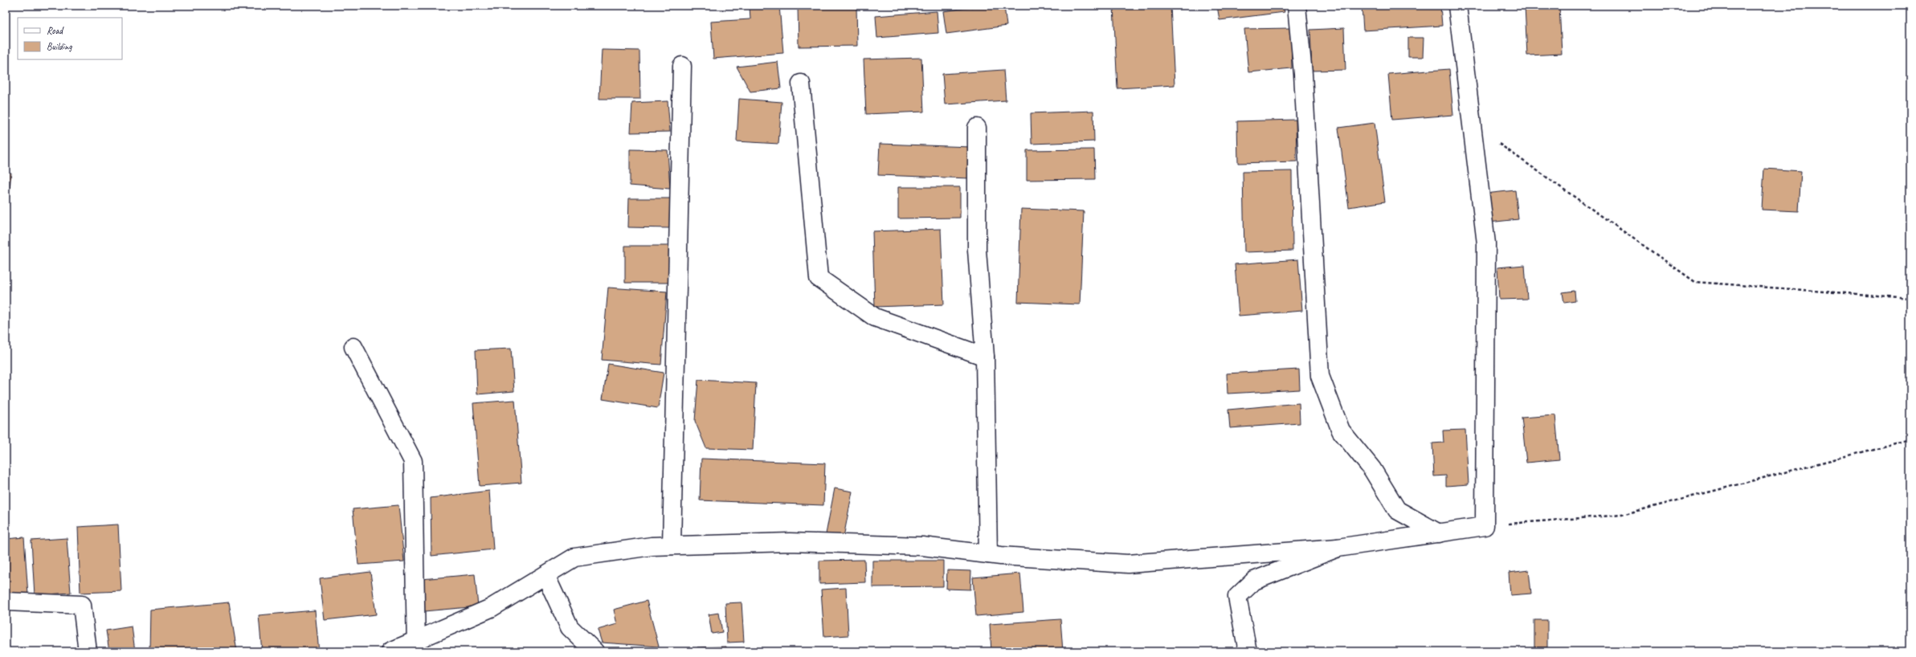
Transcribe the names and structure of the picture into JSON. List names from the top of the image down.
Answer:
{
  "legend": ["Road", "Building"]
}
